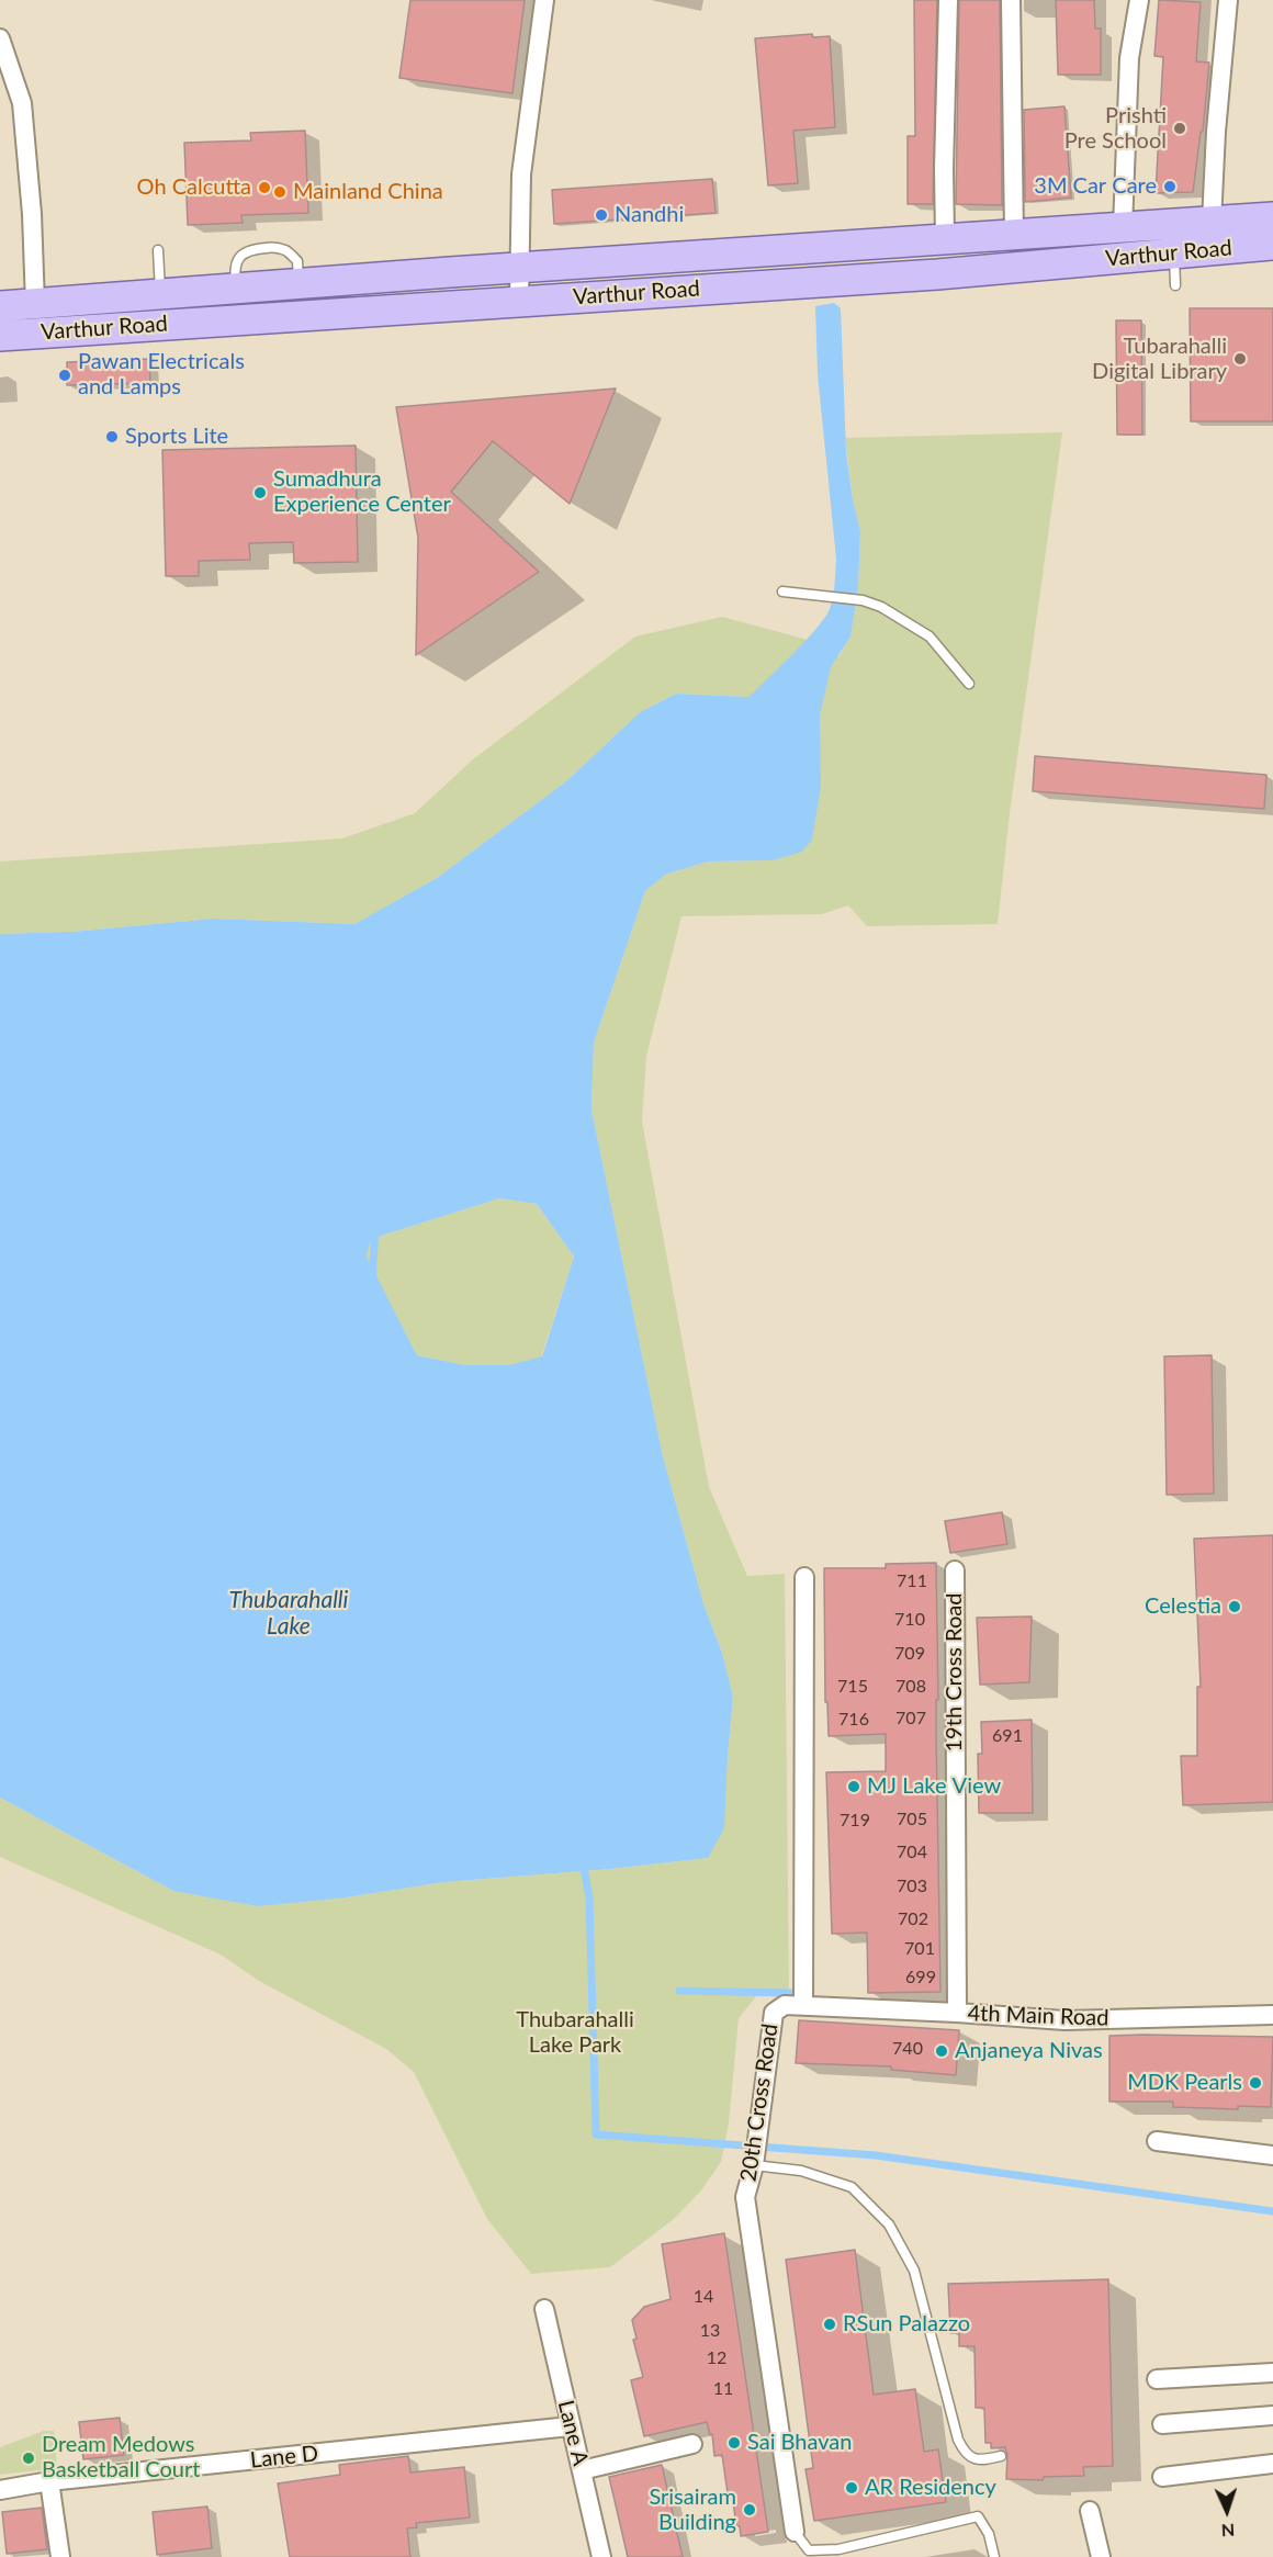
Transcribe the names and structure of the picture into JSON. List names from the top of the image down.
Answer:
{
  "streets": {
    "main road": ["Varthur Road"],
    "street": [
      "19th Cross Road",
      "4th Main Road",
      "20th Cross Road",
      "Lane A",
      "Lane D"
    ]
  },
  "crossings": [
    ["19th Cross Road", "4th Main Road"],
    ["4th Main Road", "20th Cross Road"],
    ["Lane A", "Lane D"]
  ],
  "water": ["Thubarahalli Lake"],
  "parks": ["Thubarahalli Lake Park"],
  "places": [
    "Prishti Pre School",
    "3M Car Care",
    "Oh Calcutta",
    "Mainland China",
    "Nandhi",
    "Tubarahalli Digital Library",
    "Pawan Electricals and Lamps",
    "Sports Lite",
    "Sumadhura Experience Center",
    "Celestia",
    "MJ Lake View",
    "Anjaneya Nivas",
    "MDK Pearls",
    "RSun Palazzo",
    "Sai Bhavan",
    "Dream Medows Basketball Court",
    "AR Residency",
    "Srisairam Building"
  ],
  "house_numbers": [
    "711",
    "710",
    "709",
    "715",
    "708",
    "707",
    "716",
    "691",
    "705",
    "719",
    "704",
    "703",
    "702",
    "701",
    "699",
    "740",
    "14",
    "13",
    "12",
    "11"
  ],
  "north": "bottom"
}
